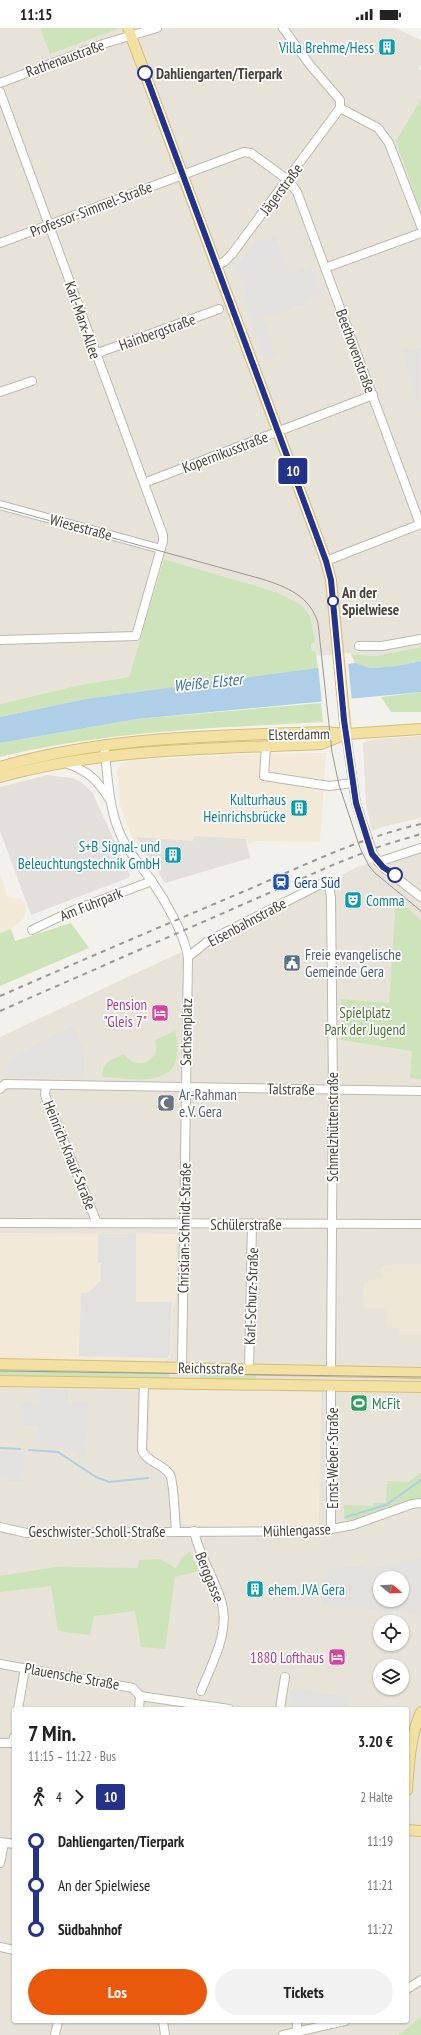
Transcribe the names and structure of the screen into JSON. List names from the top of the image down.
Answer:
{
  "streets": {
    "main road": ["Elsterdamm", "Reichsstraße"],
    "street": [
      "Rathenaustraße",
      "Jägerstraße",
      "Professor-Simmel-Straße",
      "Karl-Marx-Allee",
      "Hainbergstraße",
      "Beethovenstraße",
      "Kopernikusstraße",
      "Wiesestraße",
      "Am Fuhrpark",
      "Eisenbahnstraße",
      "Sachsenplatz",
      "Talstraße",
      "Schmelzhüttenstraße",
      "Heinrich-Knauf-Straße",
      "Schülerstraße",
      "Christian-Schmidt-Straße",
      "Karl-Schurz-Straße",
      "Ernst-Weber-Straße",
      "Mühlengasse",
      "Geschwister-Scholl-Straße",
      "Berggasse",
      "Plauensche Straße"
    ]
  },
  "crossings": [
    ["Jägerstraße", "Professor-Simmel-Straße"],
    ["Jägerstraße", "Beethovenstraße"],
    ["Professor-Simmel-Straße", "Karl-Marx-Allee"],
    ["Professor-Simmel-Straße", "Beethovenstraße"],
    ["Karl-Marx-Allee", "Hainbergstraße"],
    ["Karl-Marx-Allee", "Kopernikusstraße"],
    ["Karl-Marx-Allee", "Wiesestraße"],
    ["Beethovenstraße", "Kopernikusstraße"],
    ["Eisenbahnstraße", "Sachsenplatz"],
    ["Eisenbahnstraße", "Schmelzhüttenstraße"],
    ["Sachsenplatz", "Talstraße"],
    ["Sachsenplatz", "Heinrich-Knauf-Straße"],
    ["Sachsenplatz", "Christian-Schmidt-Straße"],
    ["Talstraße", "Schmelzhüttenstraße"],
    ["Talstraße", "Christian-Schmidt-Straße"],
    ["Schmelzhüttenstraße", "Schülerstraße"],
    ["Schmelzhüttenstraße", "Reichsstraße"],
    ["Heinrich-Knauf-Straße", "Schülerstraße"],
    ["Schülerstraße", "Christian-Schmidt-Straße"],
    ["Schülerstraße", "Karl-Schurz-Straße"],
    ["Christian-Schmidt-Straße", "Reichsstraße"],
    ["Karl-Schurz-Straße", "Reichsstraße"],
    ["Reichsstraße", "Ernst-Weber-Straße"],
    ["Ernst-Weber-Straße", "Mühlengasse"],
    ["Mühlengasse", "Geschwister-Scholl-Straße"],
    ["Mühlengasse", "Berggasse"],
    ["Geschwister-Scholl-Straße", "Berggasse"]
  ],
  "water": ["Weiße Elster"],
  "parks": ["Spielplatz Park der Jugend"],
  "places": {
    "building": [
      "Villa Brehme/Hess",
      "Kulturhaus Heinrichsbrücke",
      "S+B Signal- und Beleuchtungstechnik GmbH",
      "ehem. JVA Gera"
    ],
    "other": ["Dahliengarten/Tierpark", "An der Spielwiese"],
    "station": ["Gera Süd"],
    "theatre": ["Comma"],
    "public building": ["Freie evangelische Gemeinde Gera"],
    "hotel": ["Pension \"Gleis 7\"", "1880 Lofthaus"],
    "mosque": ["Ar-Rahman e.V. Gera"],
    "sports": ["McFit"]
  },
  "lines": ["bus line 10"],
  "north": "right",
  "page": {
    "status": "11:15",
    "on_map": "10",
    "heading": ["7 Min.", "11:15 – 11:22 · Bus", "3.20 €"],
    "legs": ["4", "10", "2 Halte"],
    "list": [
      {
        "name": "Dahliengarten/Tierpark",
        "value": "11:19"
      },
      {
        "name": "An der Spielwiese",
        "value": "11:21"
      },
      {
        "name": "Südbahnhof",
        "value": "11:22"
      }
    ],
    "buttons": ["Los", "Tickets"]
  }
}
